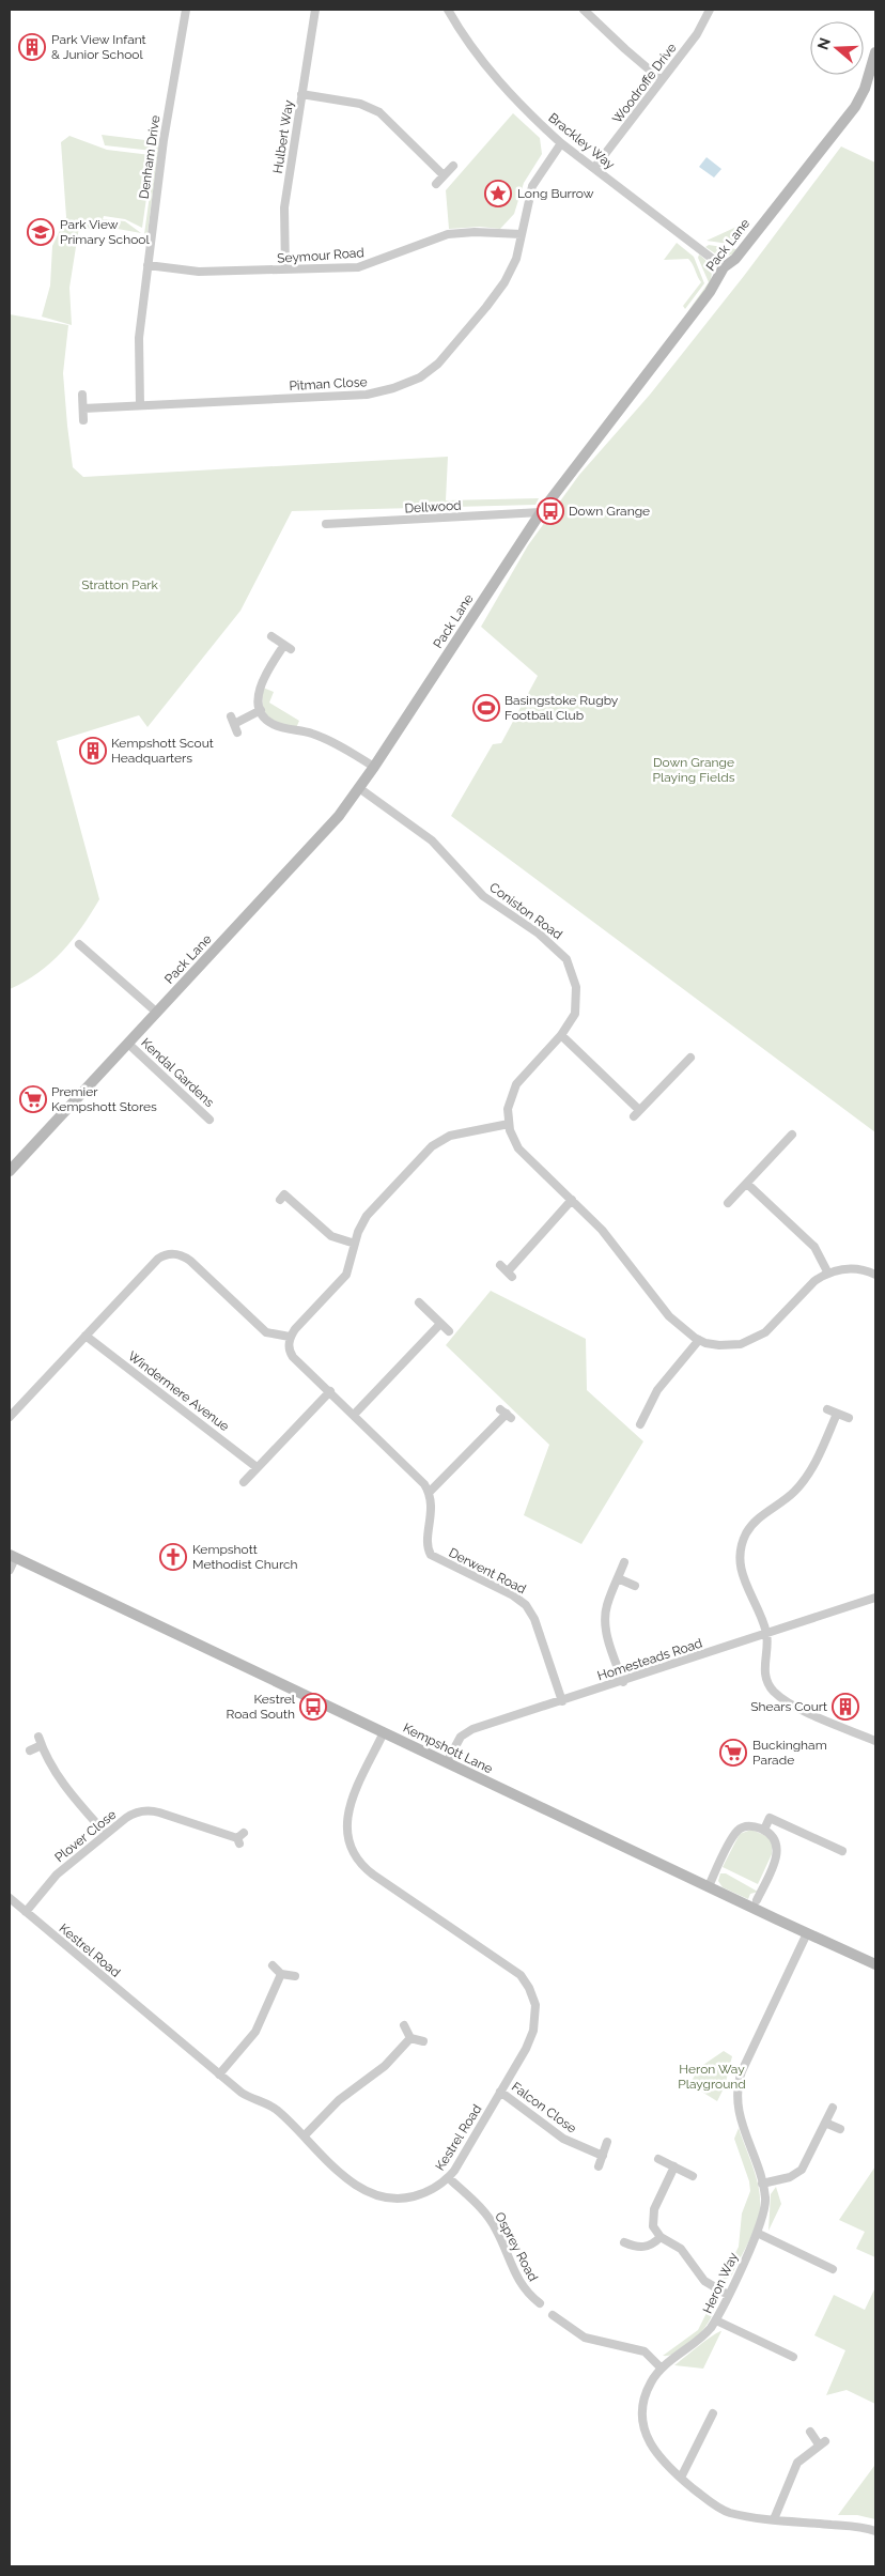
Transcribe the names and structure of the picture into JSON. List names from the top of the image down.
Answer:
{
  "streets": {
    "street": [
      "Woodroffe Drive",
      "Hulbert Way",
      "Brackley Way",
      "Denham Drive",
      "Pack Lane",
      "Seymour Road",
      "Pitman Close",
      "Dellwood",
      "Coniston Road",
      "Kendal Gardens",
      "Windermere Avenue",
      "Derwent Road",
      "Homesteads Road",
      "Kempshott Lane",
      "Plover Close",
      "Kestrel Road",
      "Falcon Close",
      "Osprey Road",
      "Heron Way"
    ]
  },
  "crossings": [
    ["Woodroffe Drive", "Brackley Way"],
    ["Hulbert Way", "Seymour Road"],
    ["Brackley Way", "Pack Lane"],
    ["Brackley Way", "Pitman Close"],
    ["Denham Drive", "Seymour Road"],
    ["Denham Drive", "Pitman Close"],
    ["Pack Lane", "Dellwood"],
    ["Pack Lane", "Coniston Road"],
    ["Pack Lane", "Kendal Gardens"],
    ["Seymour Road", "Pitman Close"],
    ["Derwent Road", "Homesteads Road"],
    ["Homesteads Road", "Kempshott Lane"],
    ["Kempshott Lane", "Kestrel Road"],
    ["Kempshott Lane", "Heron Way"],
    ["Plover Close", "Kestrel Road"],
    ["Kestrel Road", "Falcon Close"],
    ["Kestrel Road", "Osprey Road"]
  ],
  "parks": ["Stratton Park", "Down Grange Playing Fields", "Heron Way Playground"],
  "places": {
    "building": ["Park View Infant & Junior School", "Kempshott Scout Headquarters", "Shears Court"],
    "place": ["Long Burrow"],
    "school or university": ["Park View Primary School"],
    "bus stop": ["Down Grange", "Kestrel Road South"],
    "sports": ["Basingstoke Rugby Football Club"],
    "supermarket": ["Premier Kempshott Stores", "Buckingham Parade"],
    "church": ["Kempshott Methodist Church"]
  },
  "north": "left"
}
